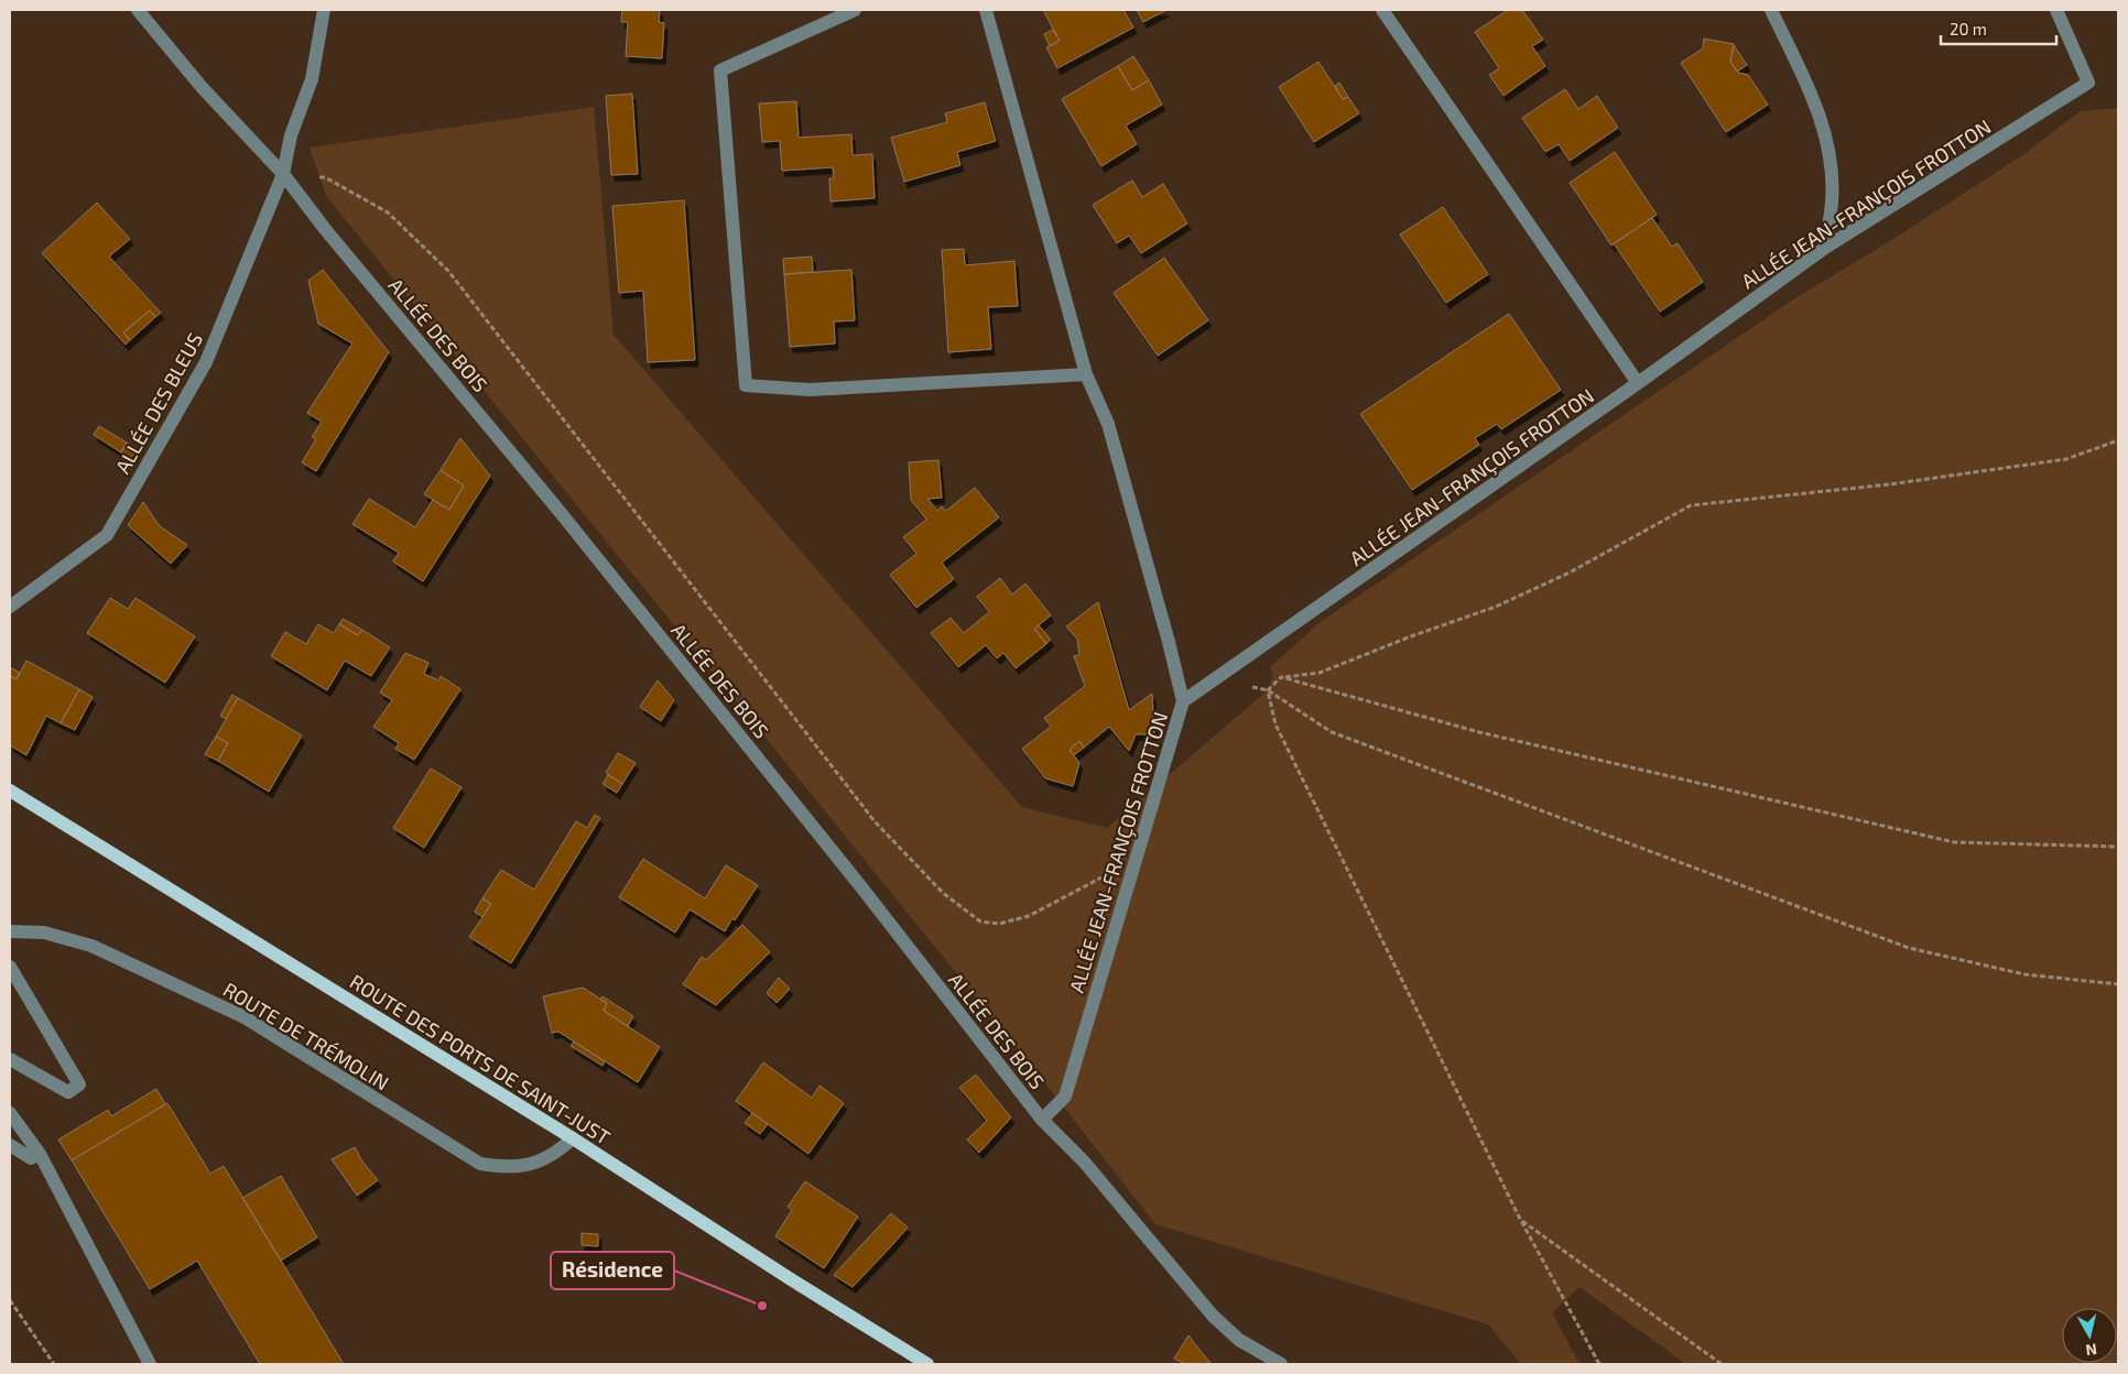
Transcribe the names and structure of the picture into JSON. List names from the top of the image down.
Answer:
{
  "streets": {
    "main road": ["ROUTE DES PORTS DE SAINT-JUST"],
    "street": [
      "ALLÉE JEAN-FRANÇOIS FROTTON",
      "ALLÉE DES BOIS",
      "ALLÉE DES BLEUS",
      "ROUTE DE TRÉMOLIN"
    ]
  },
  "crossings": [
    ["ALLÉE JEAN-FRANÇOIS FROTTON", "ALLÉE DES BOIS"],
    ["ALLÉE DES BOIS", "ALLÉE DES BLEUS"],
    ["ROUTE DE TRÉMOLIN", "ROUTE DES PORTS DE SAINT-JUST"]
  ],
  "places": ["Résidence"],
  "scale_bar": "20 m",
  "north": "bottom"
}
